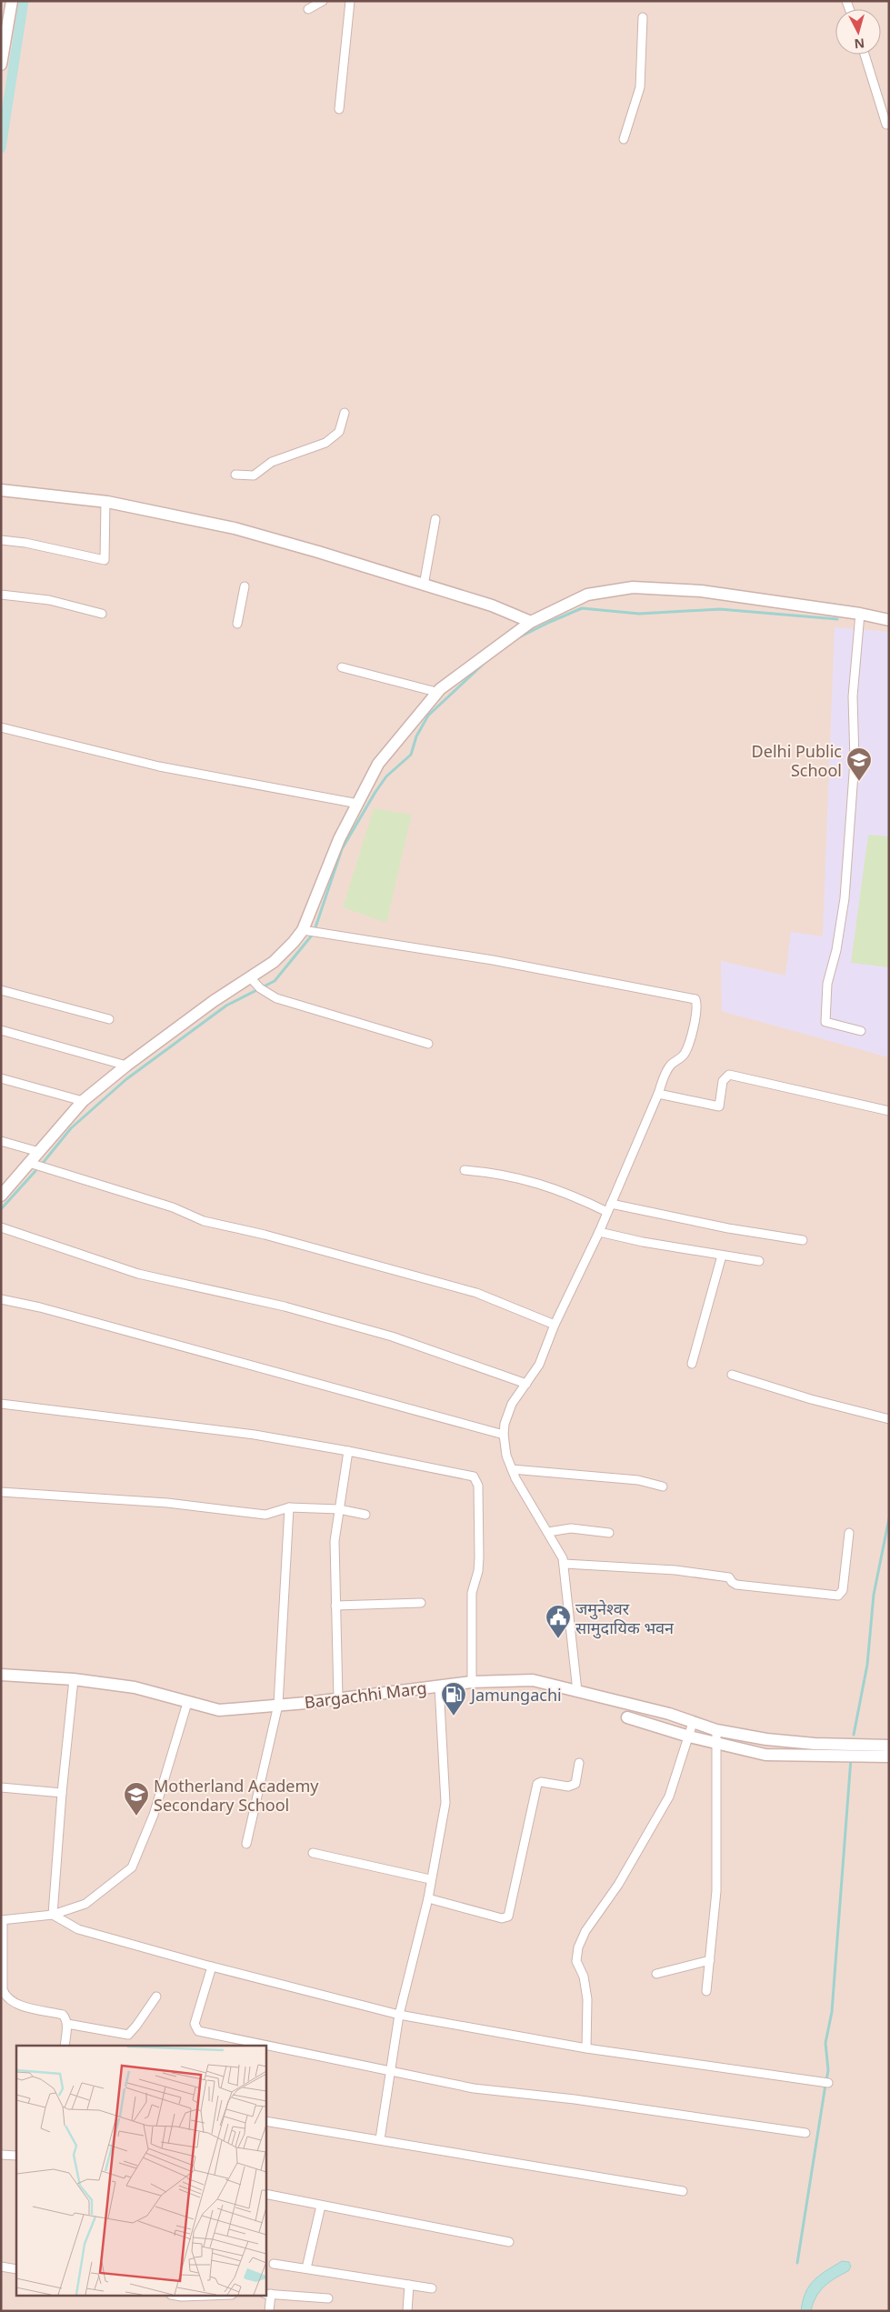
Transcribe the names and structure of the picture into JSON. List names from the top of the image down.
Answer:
{
  "streets": {
    "street": ["Bargachhi Marg"]
  },
  "places": {
    "school or university": ["Delhi Public School", "Motherland Academy Secondary School"],
    "public building": ["जमुनेश्वर सामुदायिक भवन"],
    "fuel station": ["Jamungachi"]
  },
  "north": "bottom"
}
